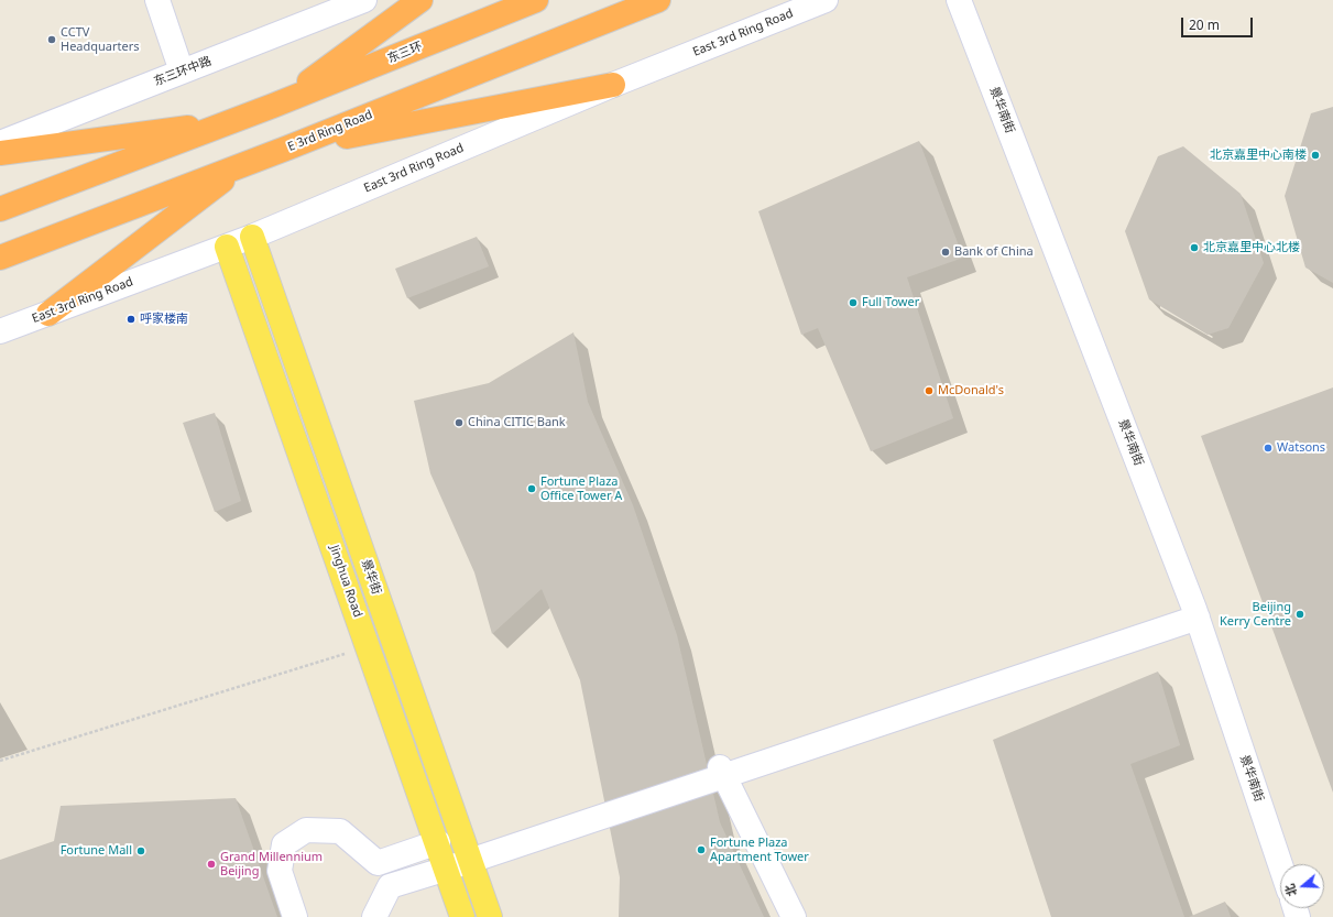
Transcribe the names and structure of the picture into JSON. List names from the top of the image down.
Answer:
{
  "streets": {
    "highway": ["东三环", "E 3rd Ring Road"],
    "main road": ["景华街", "Jinghua Road"],
    "street": ["East 3rd Ring Road", "东三环中路", "景华南街"]
  },
  "crossings": [
    ["East 3rd Ring Road", "景华街"],
    ["East 3rd Ring Road", "Jinghua Road"]
  ],
  "places": [
    "CCTV Headquarters",
    "北京嘉里中心南楼",
    "北京嘉里中心北楼",
    "Bank of China",
    "Full Tower",
    "呼家楼南",
    "McDonald's",
    "China CITIC Bank",
    "Watsons",
    "Fortune Plaza Office Tower A",
    "Beijing Kerry Centre",
    "Fortune Plaza Apartment Tower",
    "Fortune Mall",
    "Grand Millennium Beijing"
  ],
  "scale_bar": "20 m",
  "north": "left"
}
